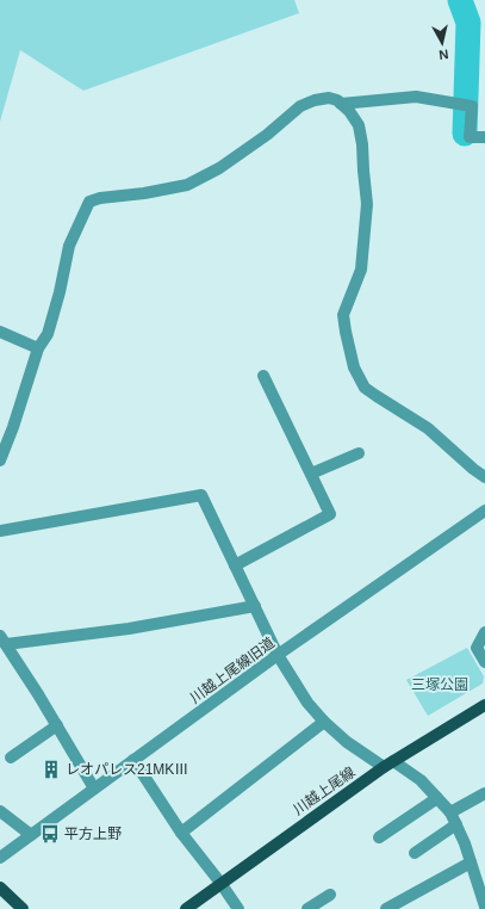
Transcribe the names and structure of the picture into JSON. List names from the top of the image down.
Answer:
{
  "streets": {
    "main road": ["川越上尾線"],
    "street": ["川越上尾線旧道"]
  },
  "parks": ["三塚公園"],
  "places": {
    "building": ["レオパレス21MKⅢ"],
    "bus stop": ["平方上野"]
  },
  "north": "bottom"
}
